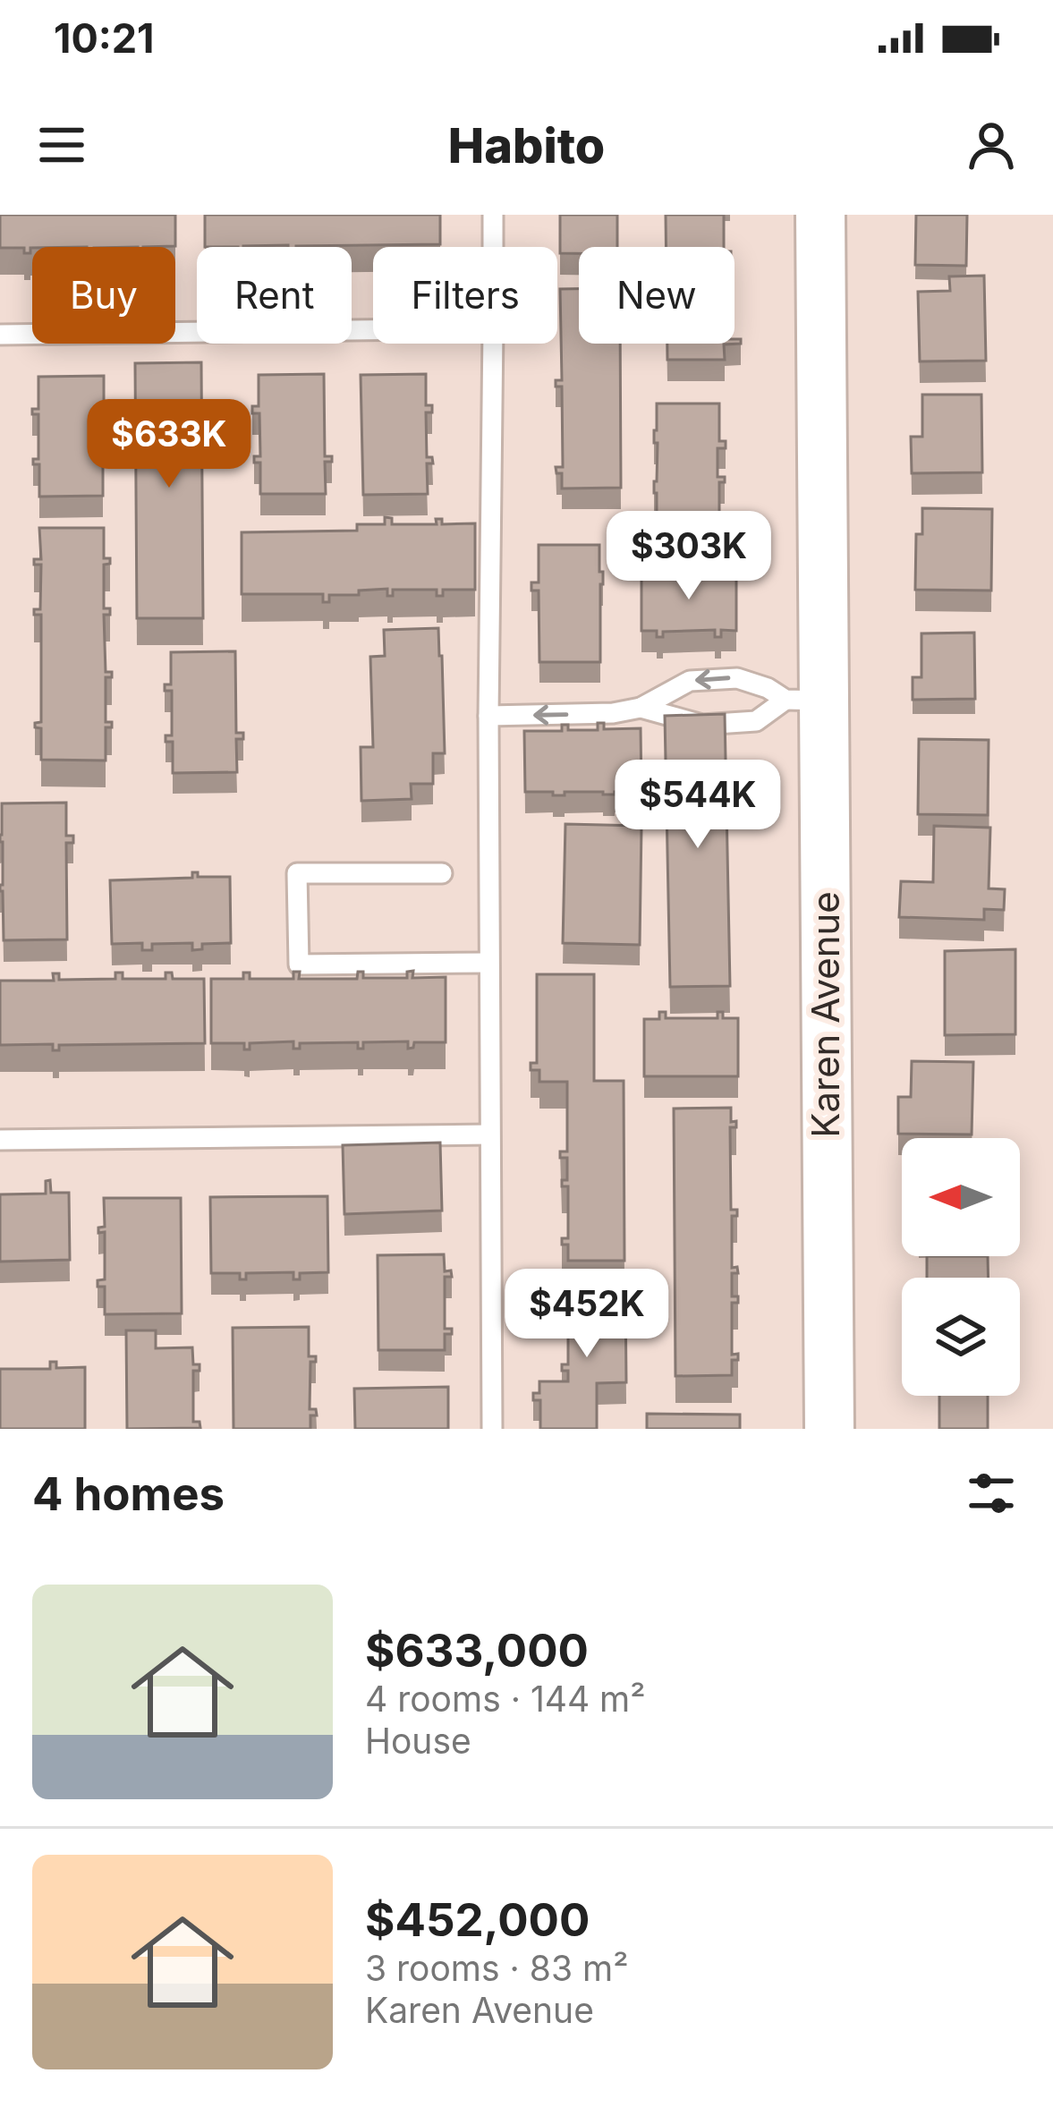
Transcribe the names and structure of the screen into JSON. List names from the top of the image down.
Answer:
{
  "streets": {
    "street": ["Karen Avenue"]
  },
  "north": "left",
  "page": {
    "status": "10:21",
    "header": "Habito",
    "chip": [
      "Buy",
      "Rent",
      "Filters",
      "New"
    ],
    "price": [
      "$633K",
      "$303K",
      "$544K",
      "$452K"
    ],
    "heading": "4 homes",
    "list": [
      {
        "name": "$633,000",
        "note": "4 rooms · 144 m² · House"
      },
      {
        "name": "$452,000",
        "note": "3 rooms · 83 m² · Karen Avenue"
      }
    ]
  }
}
